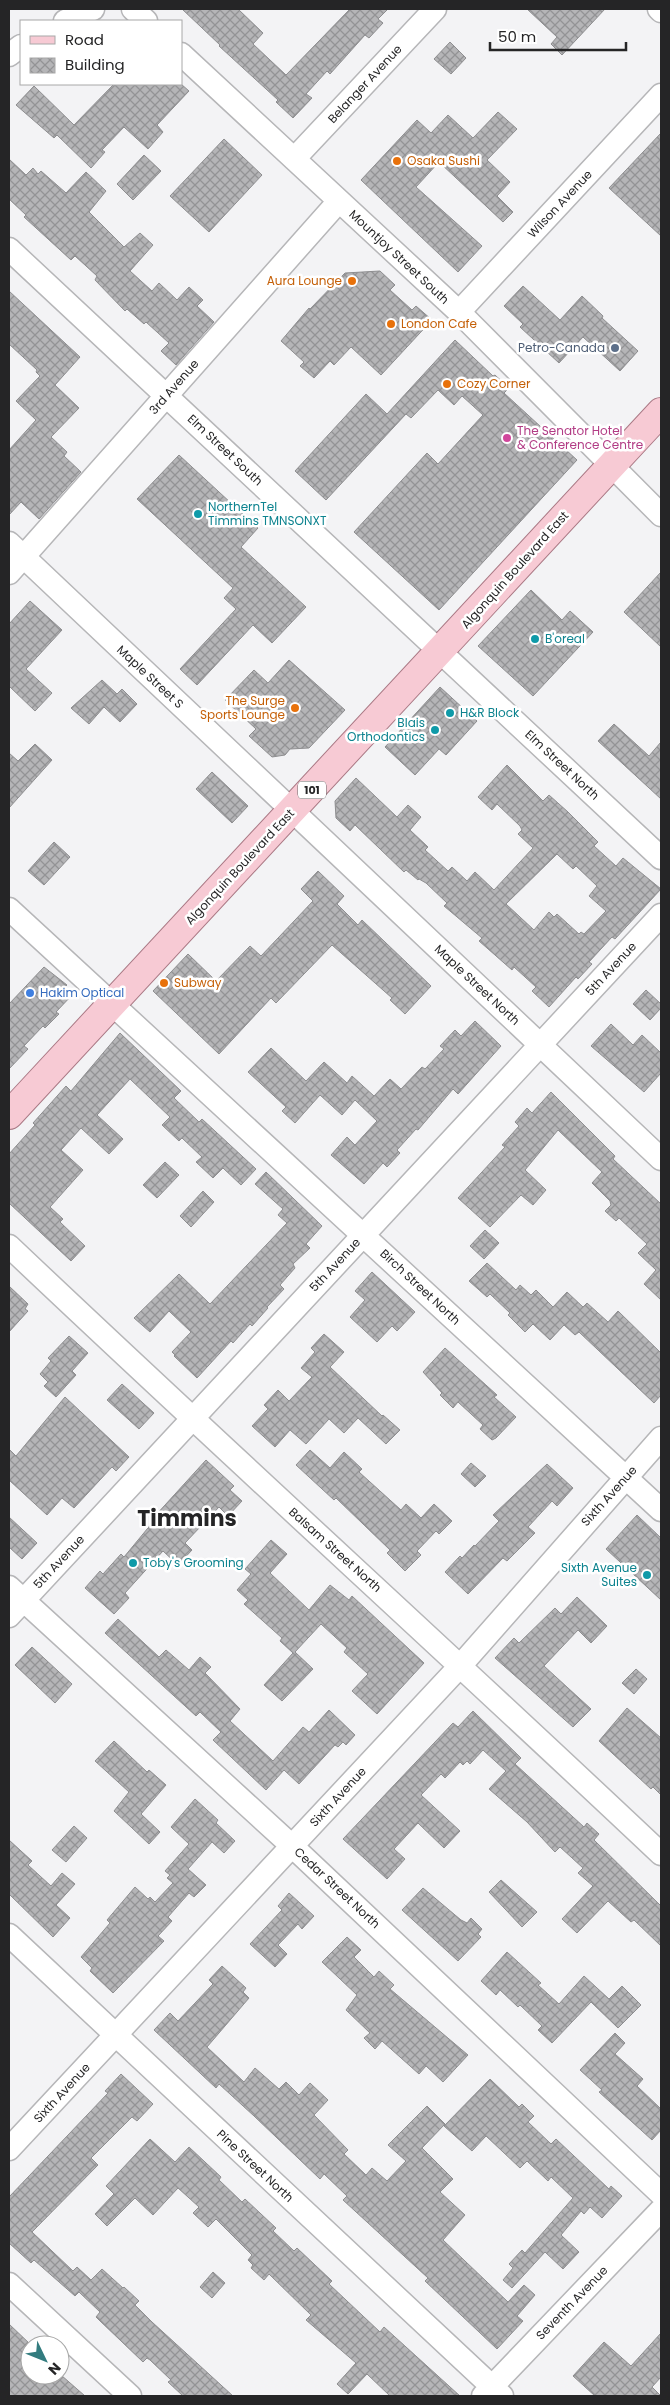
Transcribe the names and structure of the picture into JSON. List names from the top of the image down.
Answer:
{
  "streets": {
    "main road": ["Algonquin Boulevard East", "101"],
    "street": [
      "Belanger Avenue",
      "Wilson Avenue",
      "Mountjoy Street South",
      "3rd Avenue",
      "Elm Street South",
      "Maple Street S",
      "Elm Street North",
      "5th Avenue",
      "Maple Street North",
      "Birch Street North",
      "Sixth Avenue",
      "Balsam Street North",
      "Cedar Street North",
      "Pine Street North",
      "Seventh Avenue"
    ]
  },
  "crossings": [
    ["Belanger Avenue", "Mountjoy Street South"],
    ["Wilson Avenue", "Mountjoy Street South"],
    ["Mountjoy Street South", "3rd Avenue"],
    ["Mountjoy Street South", "Algonquin Boulevard East"],
    ["Mountjoy Street South", "101"],
    ["3rd Avenue", "Elm Street South"],
    ["3rd Avenue", "Maple Street S"],
    ["Elm Street South", "Algonquin Boulevard East"],
    ["Elm Street South", "Elm Street North"],
    ["Algonquin Boulevard East", "Maple Street S"],
    ["Algonquin Boulevard East", "Elm Street North"],
    ["Algonquin Boulevard East", "101"],
    ["Algonquin Boulevard East", "Maple Street North"],
    ["Algonquin Boulevard East", "Birch Street North"],
    ["Maple Street S", "Maple Street North"],
    ["5th Avenue", "Maple Street North"],
    ["5th Avenue", "Birch Street North"],
    ["5th Avenue", "Balsam Street North"],
    ["5th Avenue", "Cedar Street North"],
    ["Birch Street North", "Sixth Avenue"],
    ["Sixth Avenue", "Balsam Street North"],
    ["Sixth Avenue", "Cedar Street North"],
    ["Sixth Avenue", "Pine Street North"],
    ["Pine Street North", "Seventh Avenue"]
  ],
  "districts": ["Timmins"],
  "places": [
    "Osaka Sushi",
    "Aura Lounge",
    "London Cafe",
    "Petro-Canada",
    "Cozy Corner",
    "The Senator Hotel & Conference Centre",
    "NorthernTel Timmins TMNSONXT",
    "B'oreal",
    "The Surge Sports Lounge",
    "H&R Block",
    "Blais Orthodontics",
    "Subway",
    "Hakim Optical",
    "Toby's Grooming",
    "Sixth Avenue Suites"
  ],
  "legend": ["Road", "Building"],
  "scale_bar": "50 m",
  "north": "bottom right"
}
